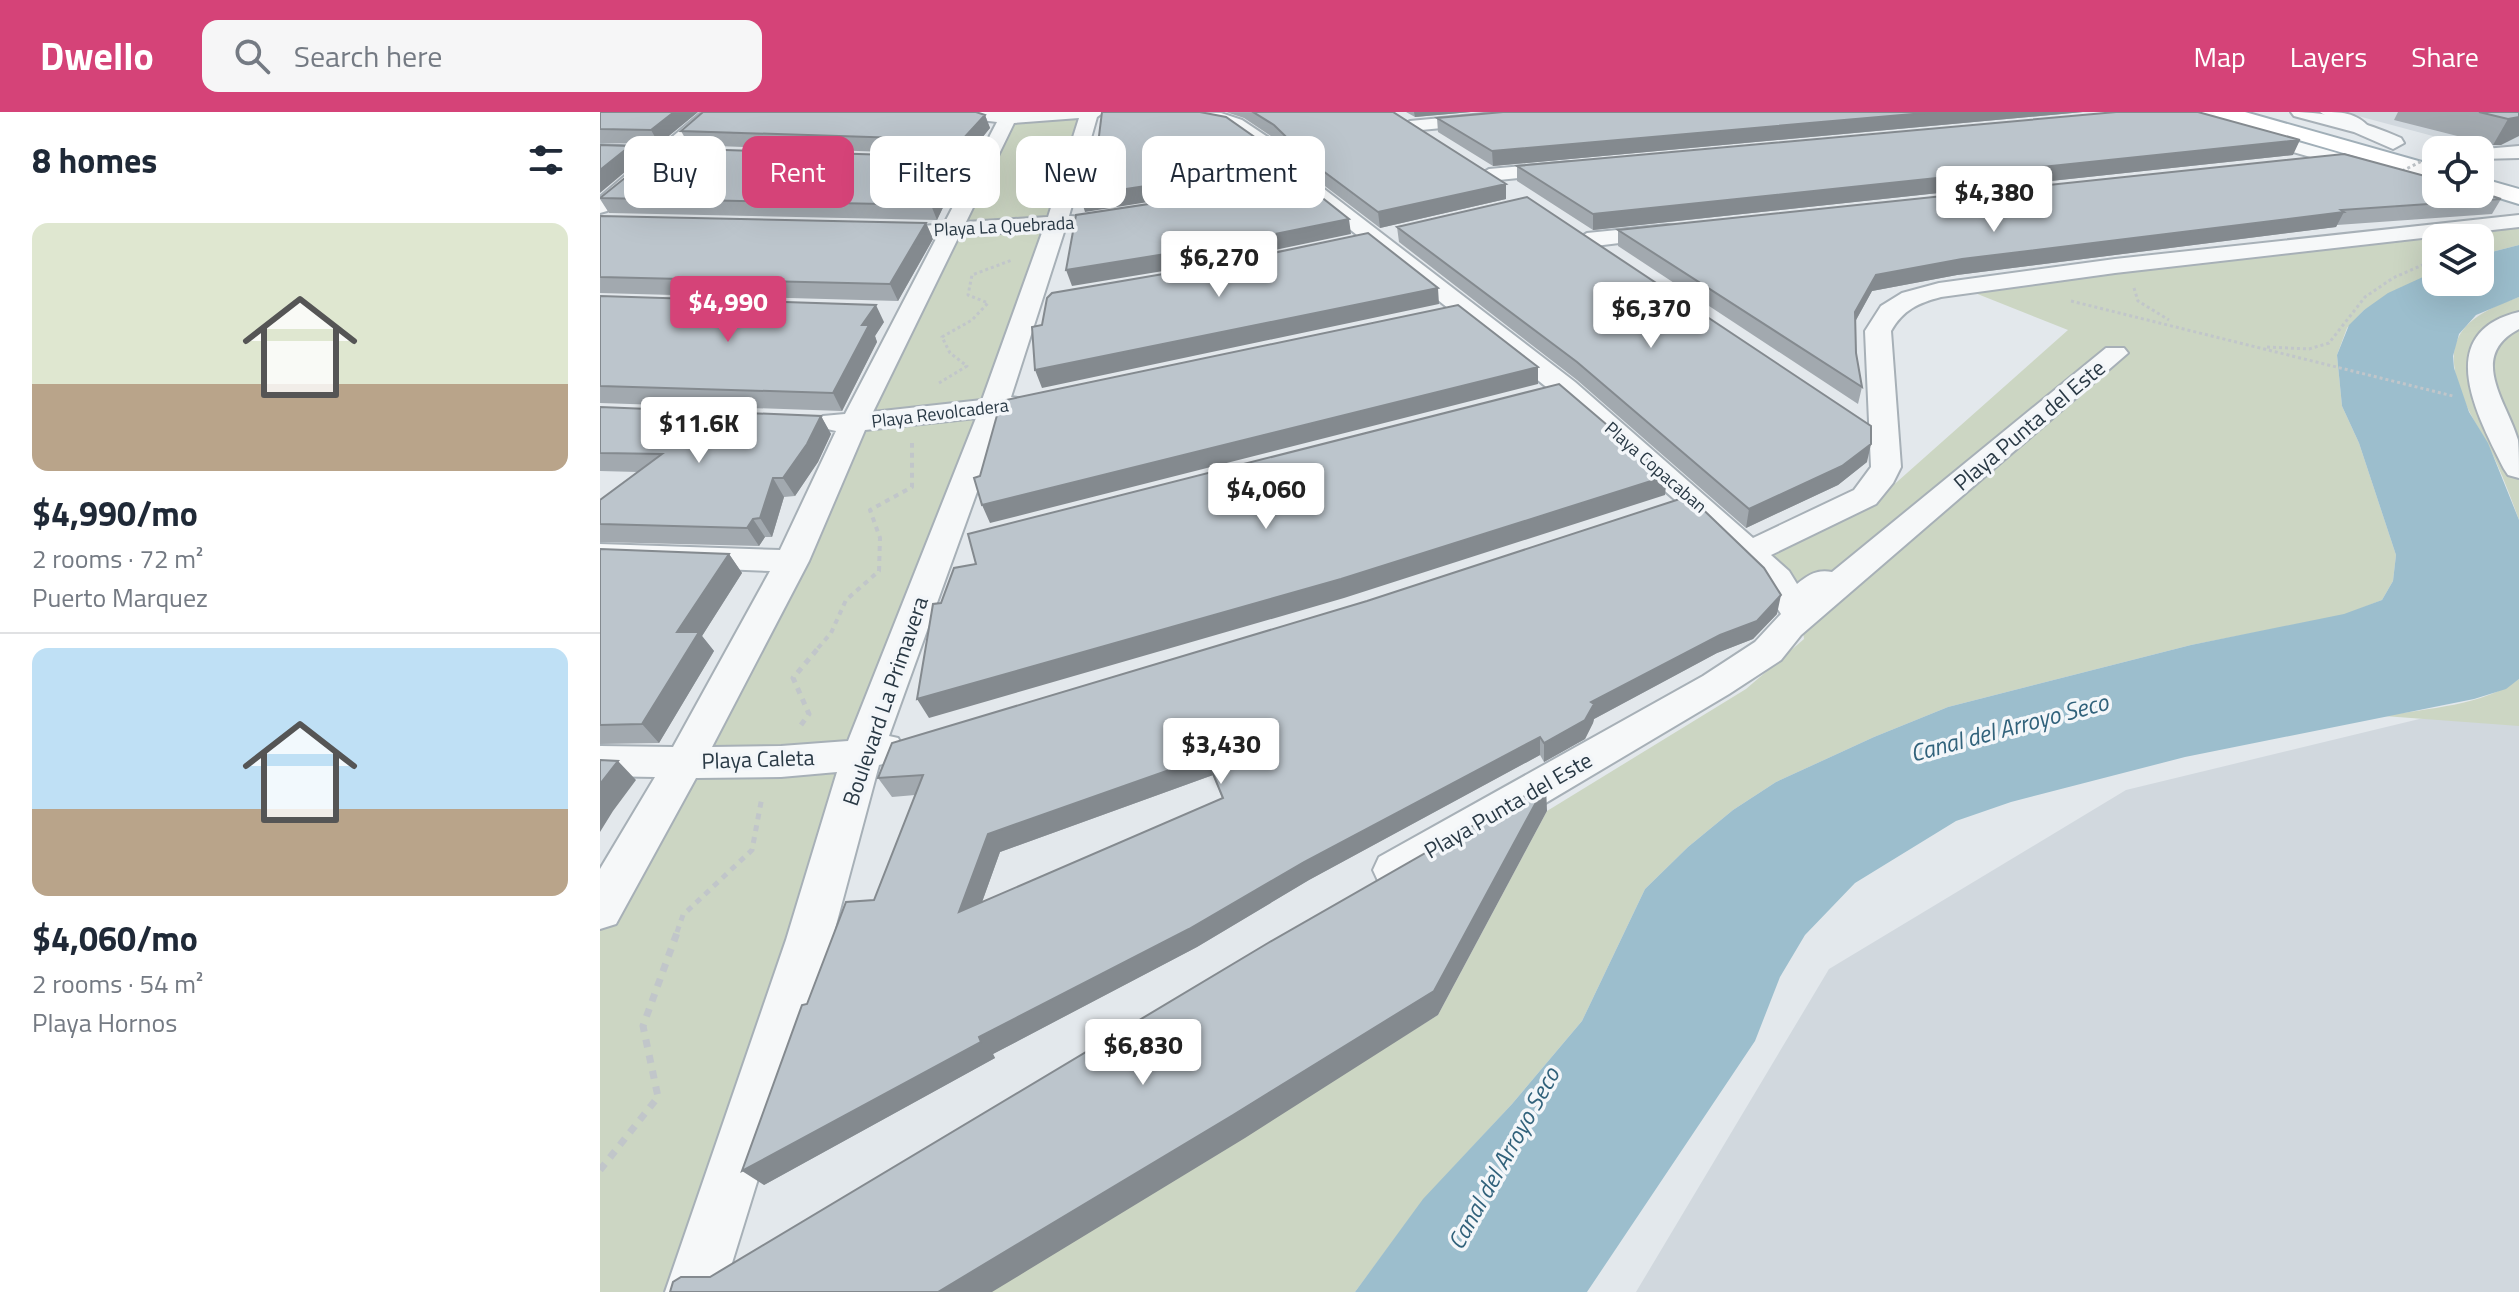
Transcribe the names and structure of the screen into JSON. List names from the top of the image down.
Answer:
{
  "streets": {
    "street": [
      "Playa La Quebrada",
      "Playa Revolcadera",
      "Playa Punta del Este",
      "Playa Copacaban",
      "Boulevard La Primavera",
      "Playa Caleta"
    ]
  },
  "crossings": [
    ["Playa La Quebrada", "Boulevard La Primavera"],
    ["Playa Revolcadera", "Boulevard La Primavera"],
    ["Playa Punta del Este", "Playa Copacaban"],
    ["Boulevard La Primavera", "Playa Caleta"]
  ],
  "water": ["Canal del Arroyo Seco"],
  "page": {
    "header": "Dwello",
    "search": "Search here",
    "nav": ["Map", "Layers", "Share"],
    "heading": "8 homes",
    "chip": [
      "Buy",
      "Rent",
      "Filters",
      "New",
      "Apartment"
    ],
    "price": [
      "$4,380",
      "$6,270",
      "$4,990",
      "$6,370",
      "$11.6K",
      "$4,060",
      "$3,430",
      "$6,830"
    ],
    "list": [
      {
        "name": "$4,990/mo",
        "note": "2 rooms · 72 m² · Puerto Marquez"
      },
      {
        "name": "$4,060/mo",
        "note": "2 rooms · 54 m² · Playa Hornos"
      }
    ]
  }
}
